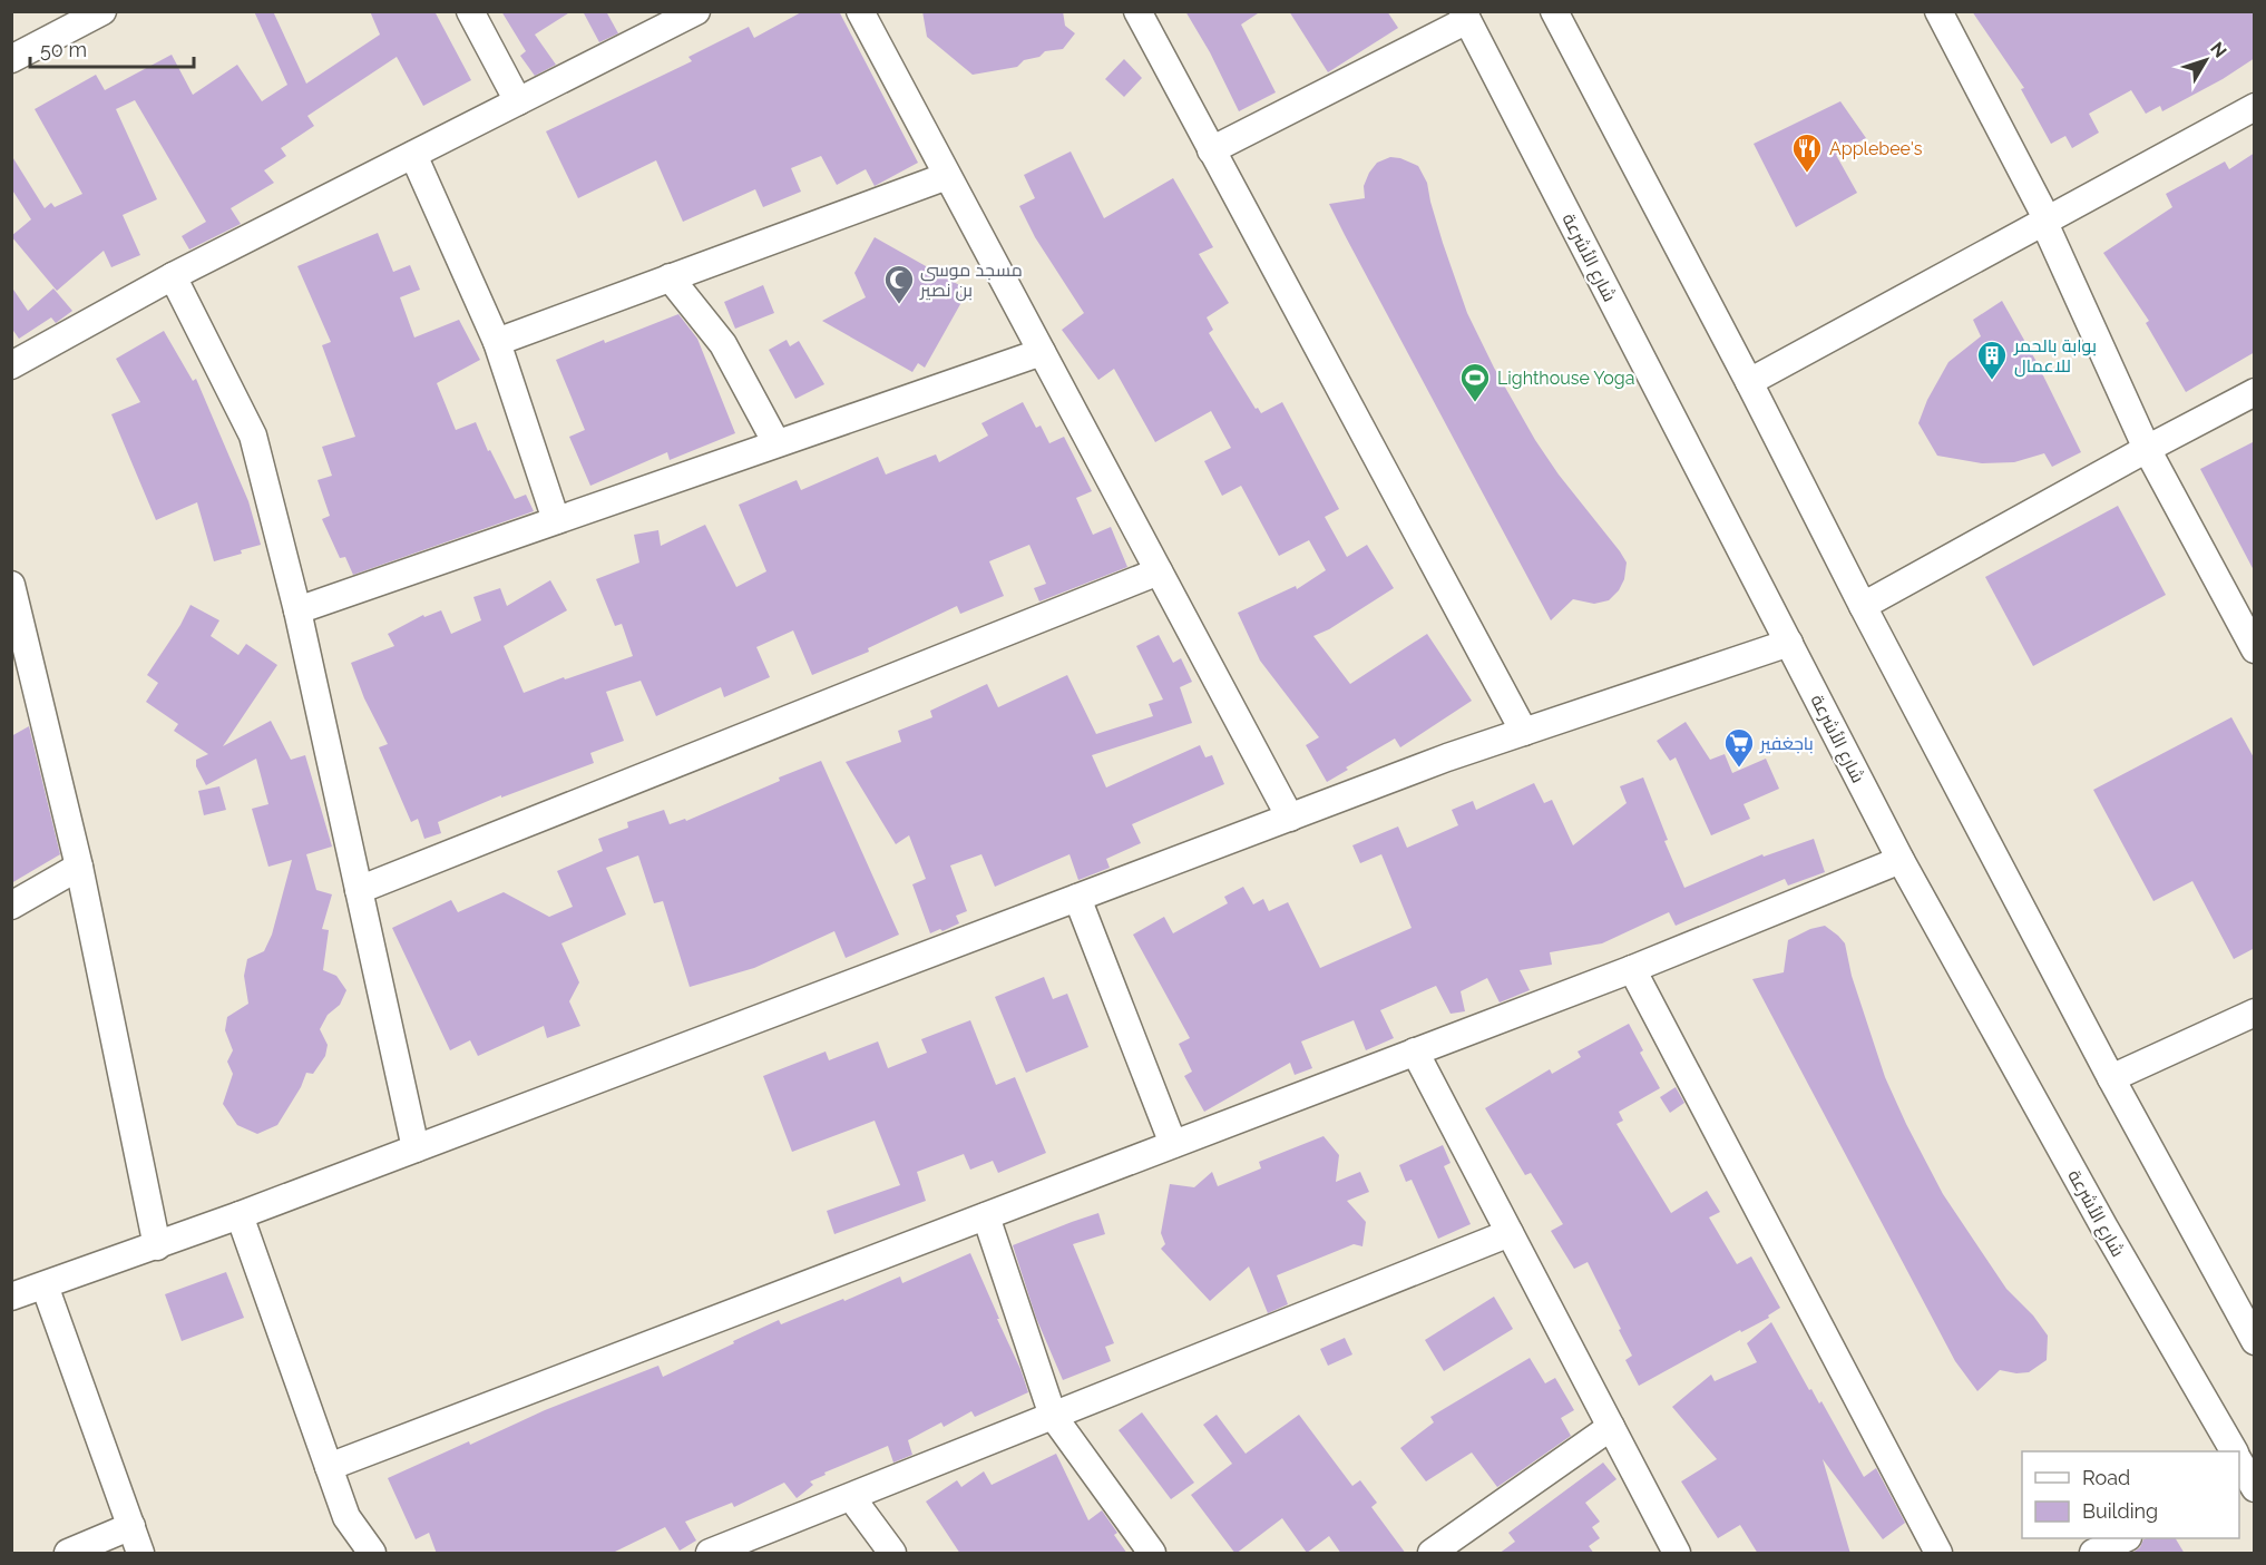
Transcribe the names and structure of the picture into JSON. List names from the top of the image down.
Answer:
{
  "streets": {
    "street": ["شارع الأشرعة"]
  },
  "places": {
    "restaurant": ["Applebee's"],
    "mosque": ["مسجد موسى بن نصير"],
    "building": ["بوابة بالحمر للاعمال"],
    "sports": ["Lighthouse Yoga"],
    "supermarket": ["باجغفير"]
  },
  "legend": ["Road", "Building"],
  "scale_bar": "50 m",
  "north": "top right"
}
